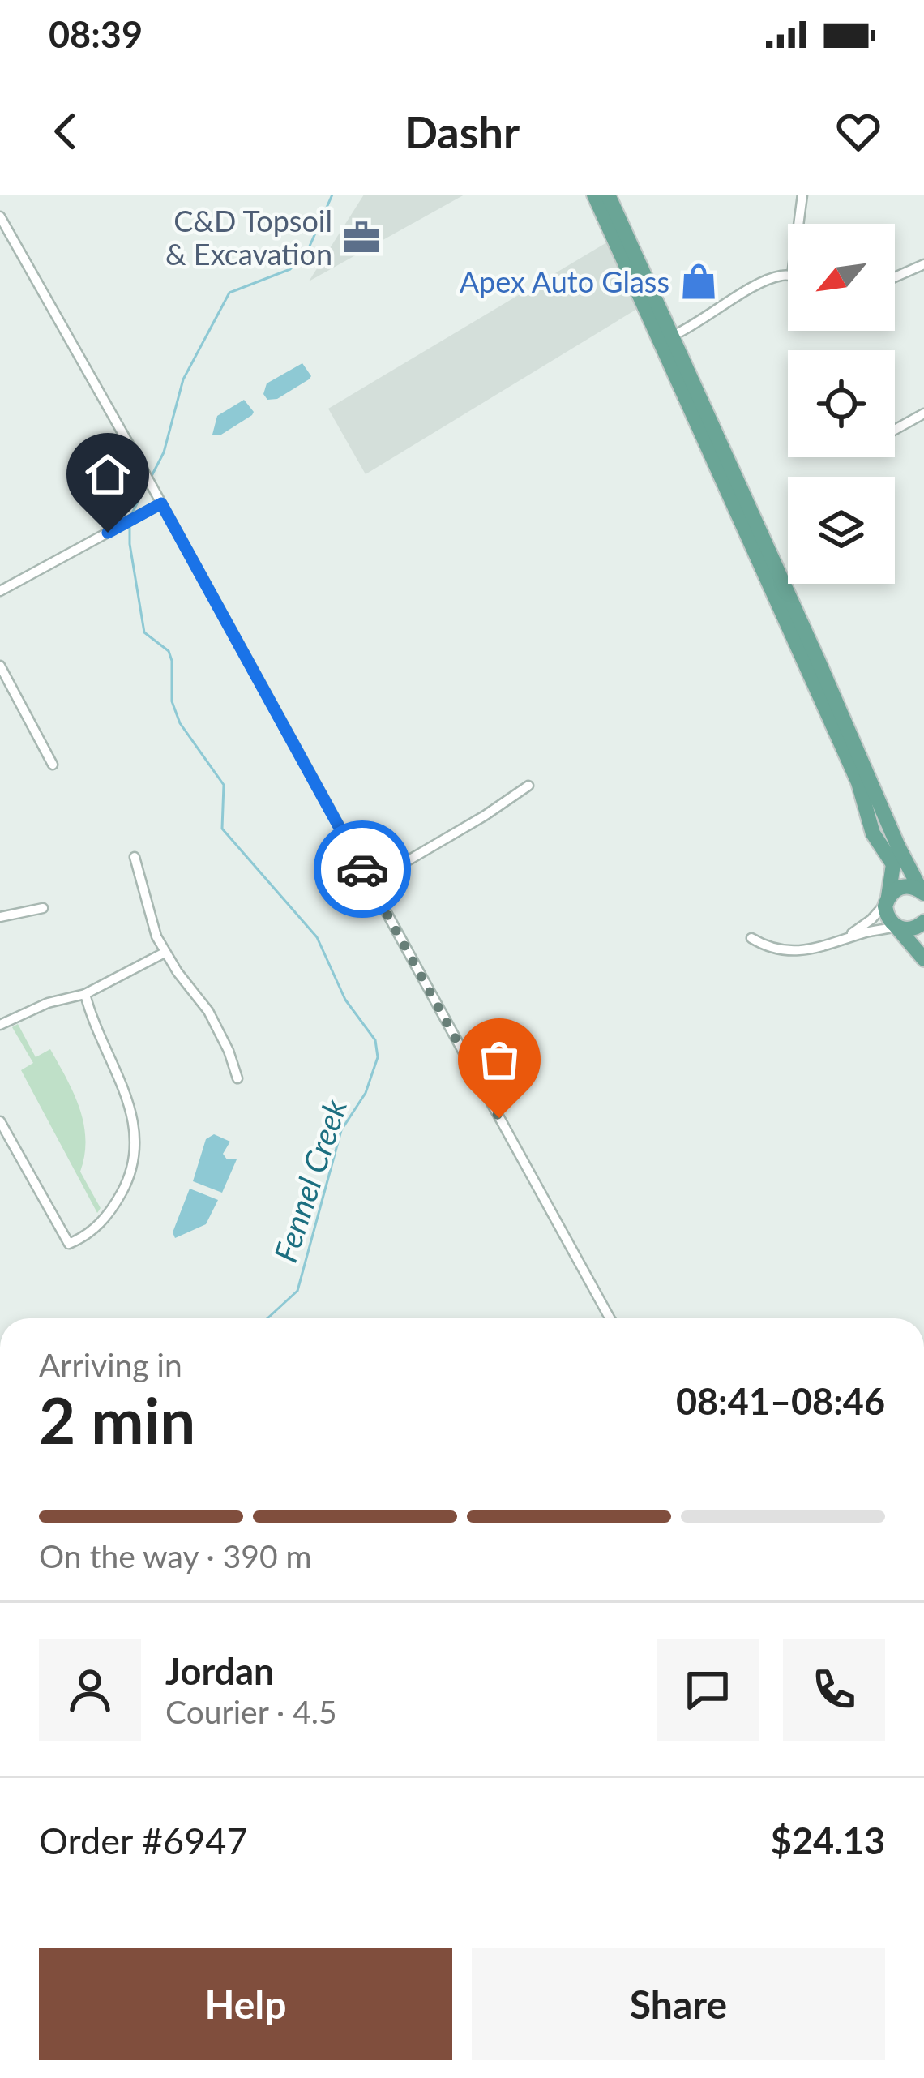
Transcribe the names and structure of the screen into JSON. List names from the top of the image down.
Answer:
{
  "water": ["Fennel Creek"],
  "places": {
    "office": ["C&D Topsoil & Excavation"],
    "shop": ["Apex Auto Glass"]
  },
  "north": "bottom left",
  "page": {
    "status": "08:39",
    "header": "Dashr",
    "heading": ["2 min", "Arriving in", "08:41–08:46"],
    "panel": [
      "Jordan",
      "Courier · 4.5",
      "Order #6947",
      "$24.13"
    ],
    "bar": "On the way · 390 m",
    "buttons": ["Help", "Share"]
  }
}
